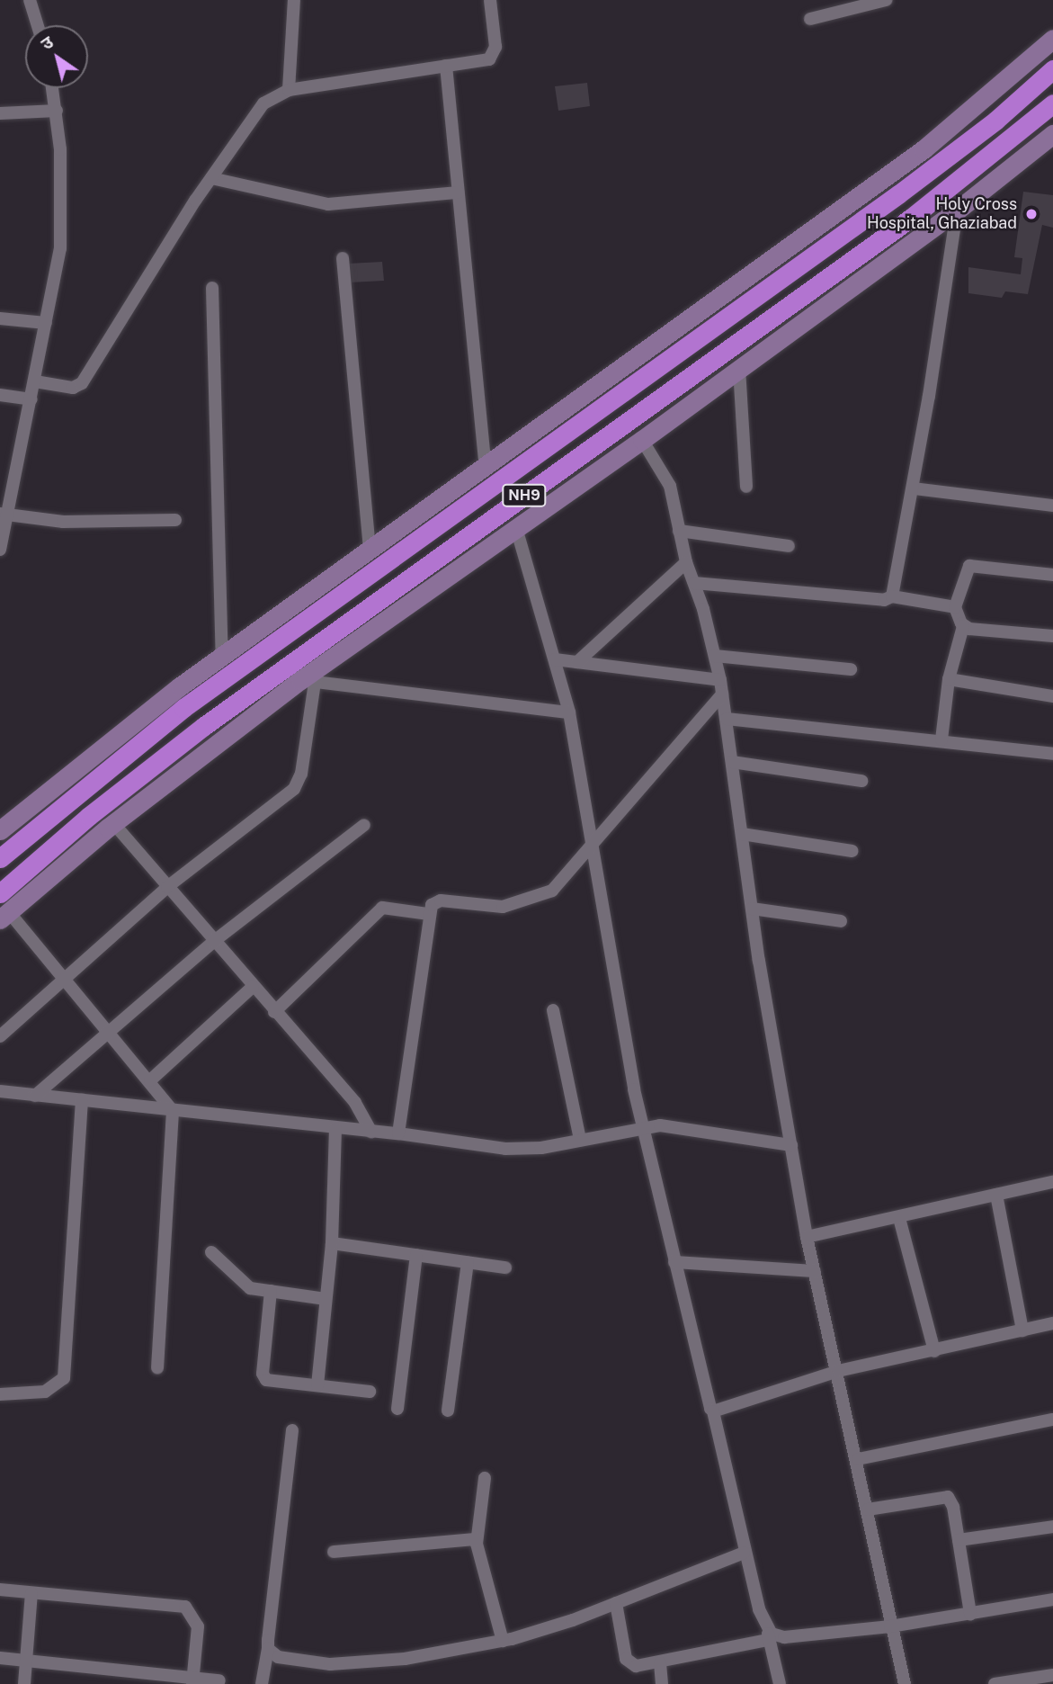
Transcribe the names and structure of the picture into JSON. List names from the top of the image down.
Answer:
{
  "streets": {
    "highway": ["NH9"]
  },
  "places": ["Holy Cross Hospital, Ghaziabad"],
  "north": "top left"
}
